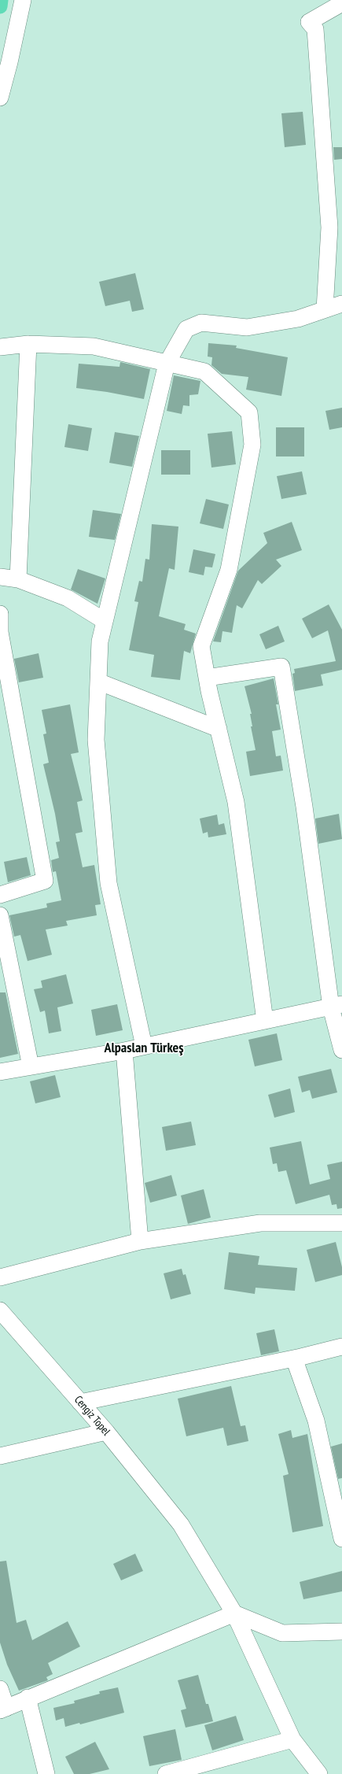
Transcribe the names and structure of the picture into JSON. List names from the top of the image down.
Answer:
{
  "streets": {
    "street": ["Cengiz Topel"]
  },
  "districts": ["Alpaslan Türkeş"]
}
